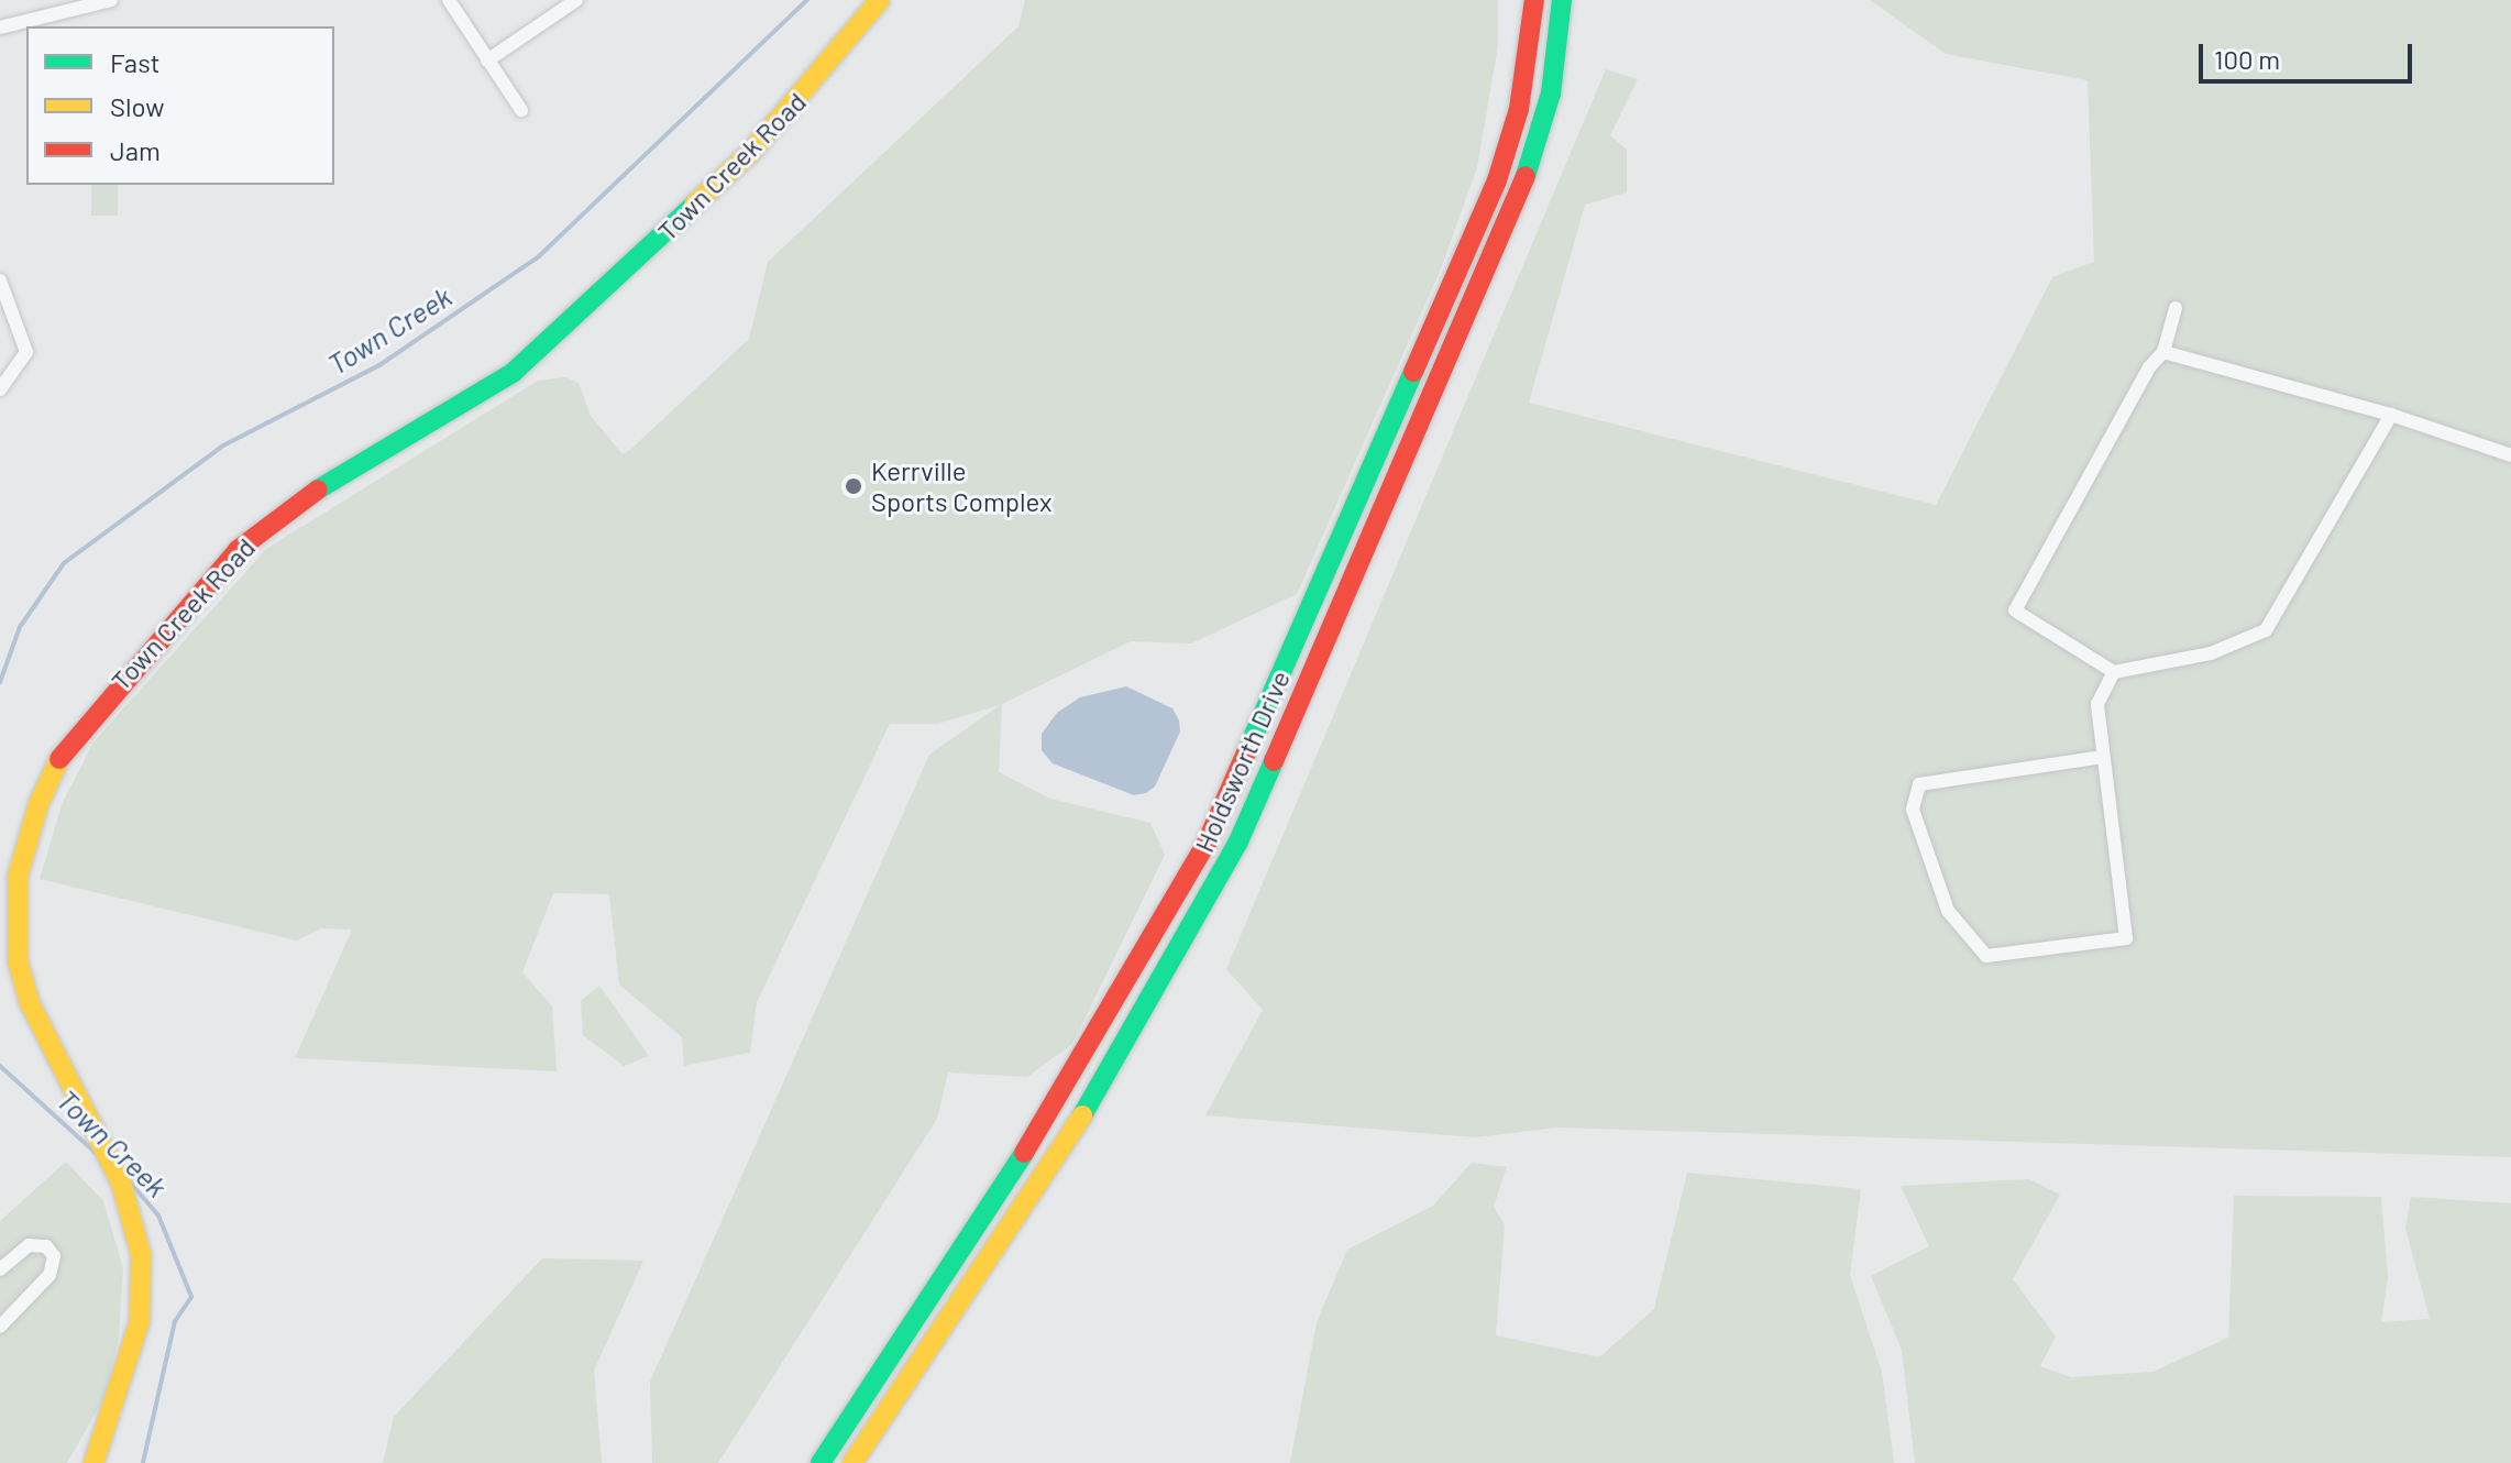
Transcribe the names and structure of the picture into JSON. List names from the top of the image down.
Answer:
{
  "streets": {
    "main road": ["Town Creek Road", "Holdsworth Drive"]
  },
  "water": ["Town Creek"],
  "places": ["Kerrville Sports Complex"],
  "legend": ["Fast", "Slow", "Jam"],
  "scale_bar": "100 m"
}
